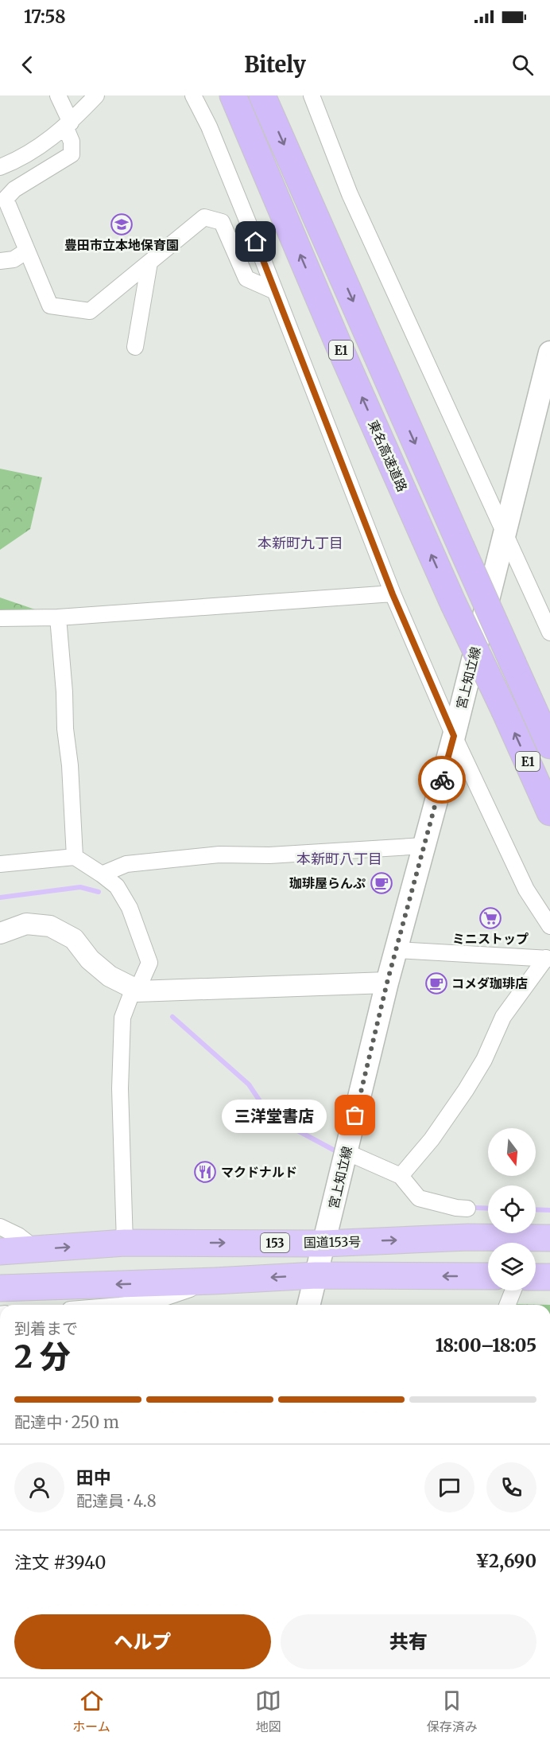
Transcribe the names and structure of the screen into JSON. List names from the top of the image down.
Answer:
{
  "streets": {
    "highway": [
      "E1",
      "東名高速道路",
      "国道153号",
      "153"
    ],
    "main road": ["宮上知立線"]
  },
  "crossings": [
    ["宮上知立線", "国道153号"]
  ],
  "districts": ["本新町九丁目", "本新町八丁目"],
  "places": {
    "school or university": ["豊田市立本地保育園"],
    "cafe": ["珈琲屋らんぷ", "コメダ珈琲店"],
    "supermarket": ["ミニストップ"],
    "other": ["三洋堂書店"],
    "restaurant": ["マクドナルド"]
  },
  "north": "bottom",
  "page": {
    "status": "17:58",
    "header": "Bitely",
    "bubble": "三洋堂書店",
    "heading": ["2 分", "到着まで", "18:00–18:05"],
    "panel": [
      "田中",
      "配達員 · 4.8",
      "注文 #3940",
      "¥2,690"
    ],
    "bar": "配達中 · 250 m",
    "buttons": ["ヘルプ", "共有"],
    "tabs": ["ホーム", "地図", "保存済み"]
  }
}
